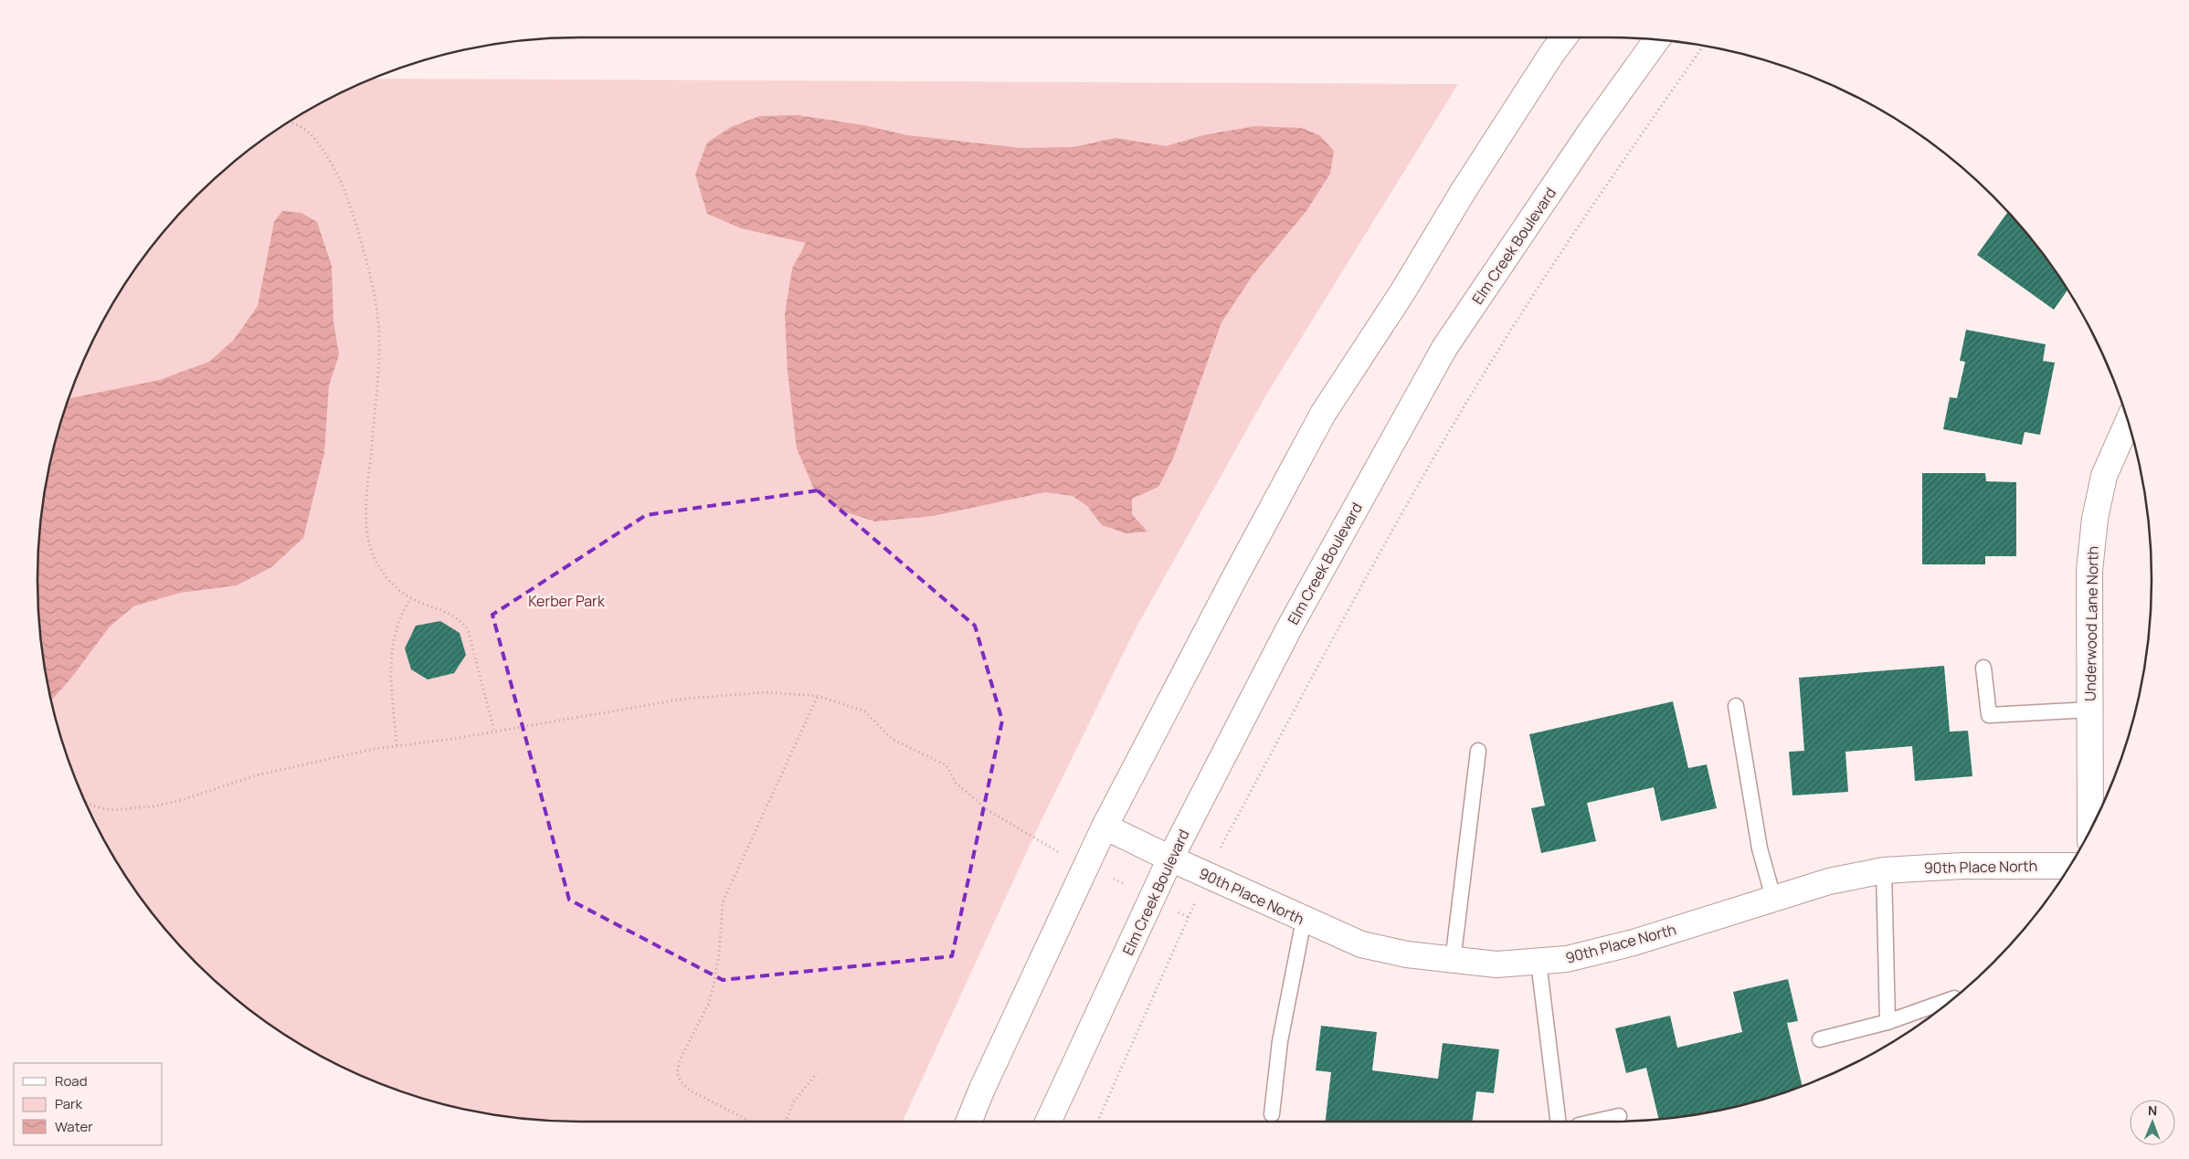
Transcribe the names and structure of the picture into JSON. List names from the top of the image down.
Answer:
{
  "streets": {
    "main road": ["Elm Creek Boulevard", "Underwood Lane North", "90th Place North"]
  },
  "crossings": [
    ["Elm Creek Boulevard", "90th Place North"]
  ],
  "parks": ["Kerber Park"],
  "legend": ["Road", "Park", "Water"],
  "north": "top"
}
